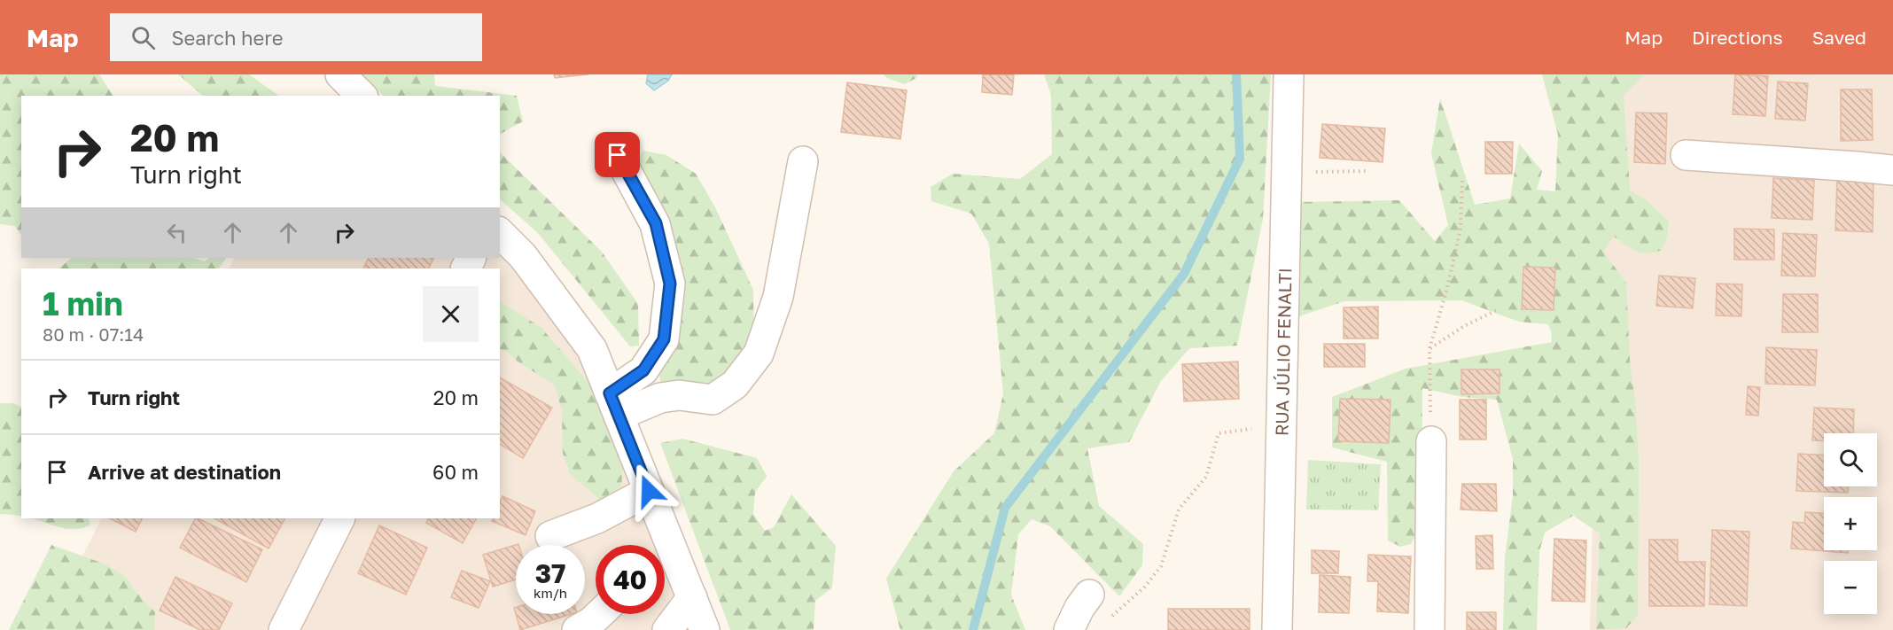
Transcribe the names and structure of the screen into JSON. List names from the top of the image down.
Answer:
{
  "streets": {
    "street": ["RUA JÚLIO FENALTI"]
  },
  "page": {
    "header": "Map",
    "search": "Search here",
    "nav": ["Map", "Directions", "Saved"],
    "turn": ["20 m", "Turn right"],
    "heading": ["1 min", "80 m · 07:14"],
    "list": [
      {
        "name": "Turn right",
        "value": "20 m"
      },
      {
        "name": "Arrive at destination",
        "value": "60 m"
      }
    ],
    "map_buttons": ["+", "−"],
    "speed": "37 km/h",
    "limit": "40"
  }
}
